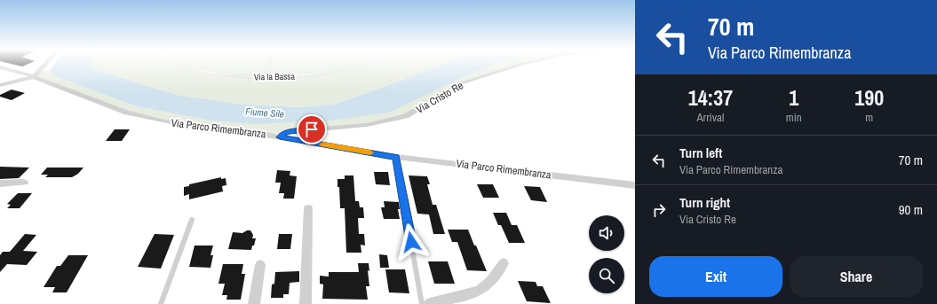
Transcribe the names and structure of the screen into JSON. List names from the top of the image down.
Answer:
{
  "streets": {
    "street": ["Via Cristo Re", "Via Parco Rimembranza"],
    "path": ["Via la Bassa"]
  },
  "crossings": [
    ["Via Cristo Re", "Via Parco Rimembranza"]
  ],
  "water": ["Fiume Sile"],
  "page": {
    "turn": ["70 m", "Via Parco Rimembranza"],
    "eta": [
      "14:37",
      "Arrival",
      "1",
      "min",
      "190",
      "m"
    ],
    "list": [
      {
        "name": "Turn left",
        "note": "Via Parco Rimembranza",
        "value": "70 m"
      },
      {
        "name": "Turn right",
        "note": "Via Cristo Re",
        "value": "90 m"
      }
    ],
    "buttons": ["Exit", "Share"]
  }
}
